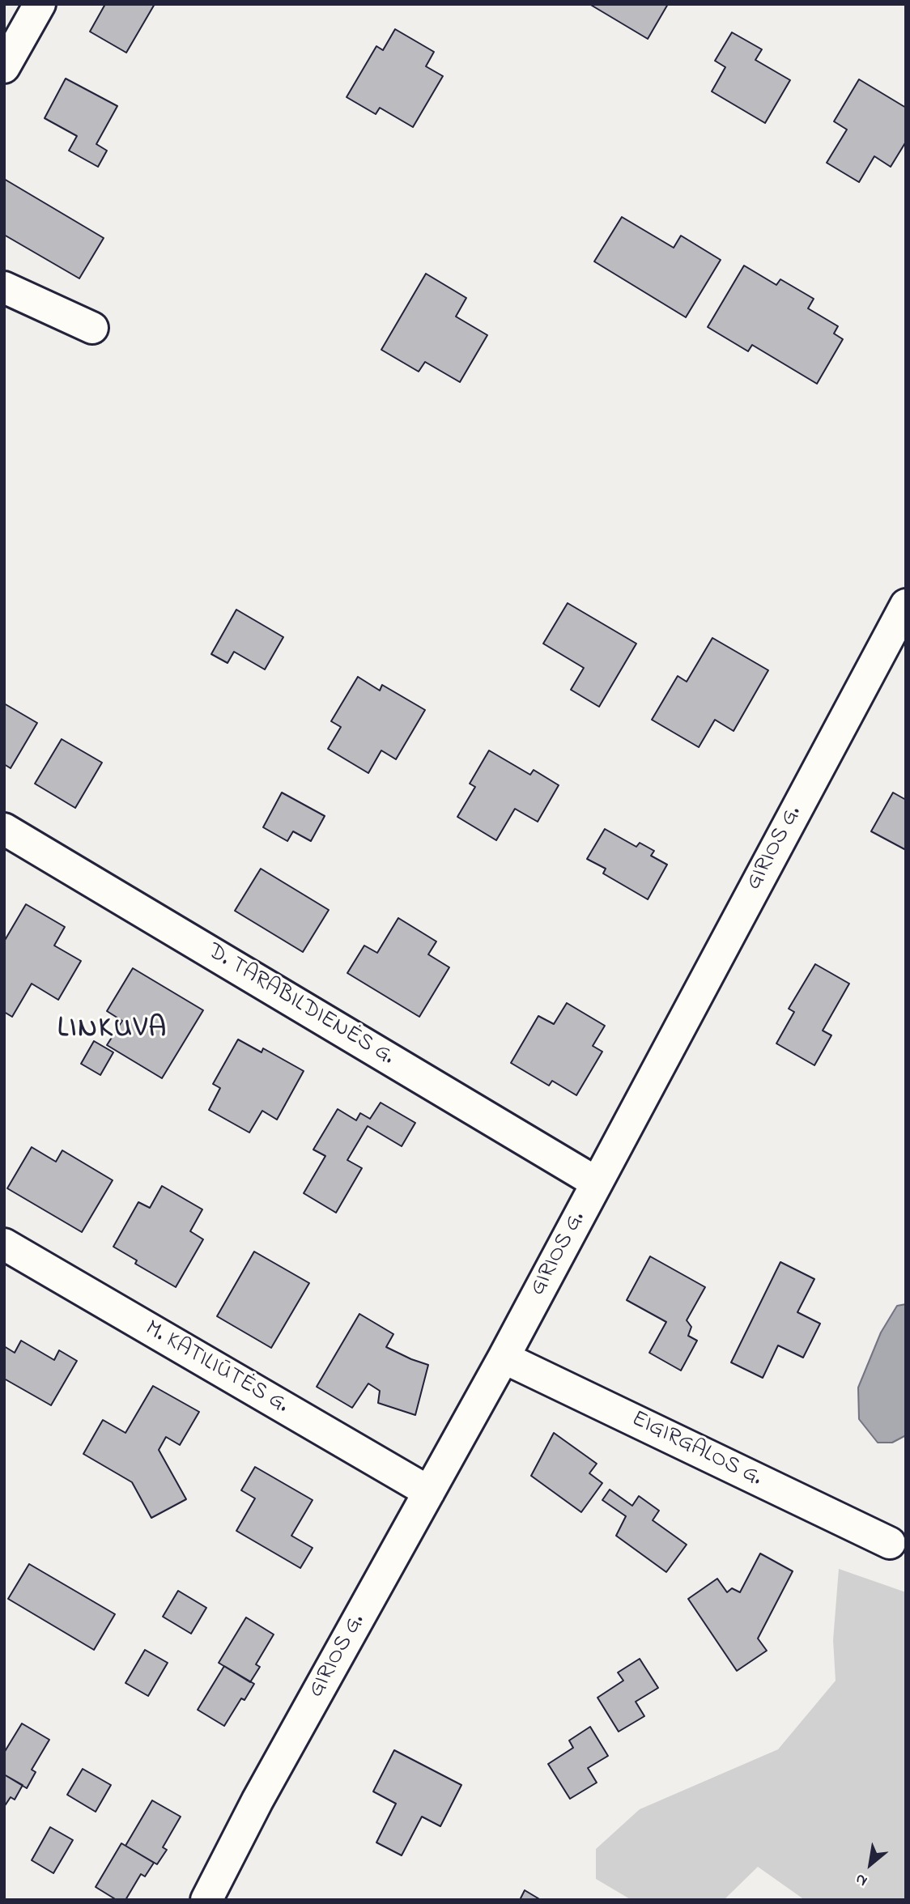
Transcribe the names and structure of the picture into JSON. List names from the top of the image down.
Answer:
{
  "streets": {
    "street": [
      "GIRIOS G.",
      "D. TARABILDIENĖS G.",
      "M. KATILIŪTĖS G.",
      "EIGIRGALOS G."
    ]
  },
  "crossings": [
    ["GIRIOS G.", "D. TARABILDIENĖS G."],
    ["GIRIOS G.", "M. KATILIŪTĖS G."],
    ["GIRIOS G.", "EIGIRGALOS G."]
  ],
  "districts": ["LINKUVA"],
  "north": "bottom left"
}
